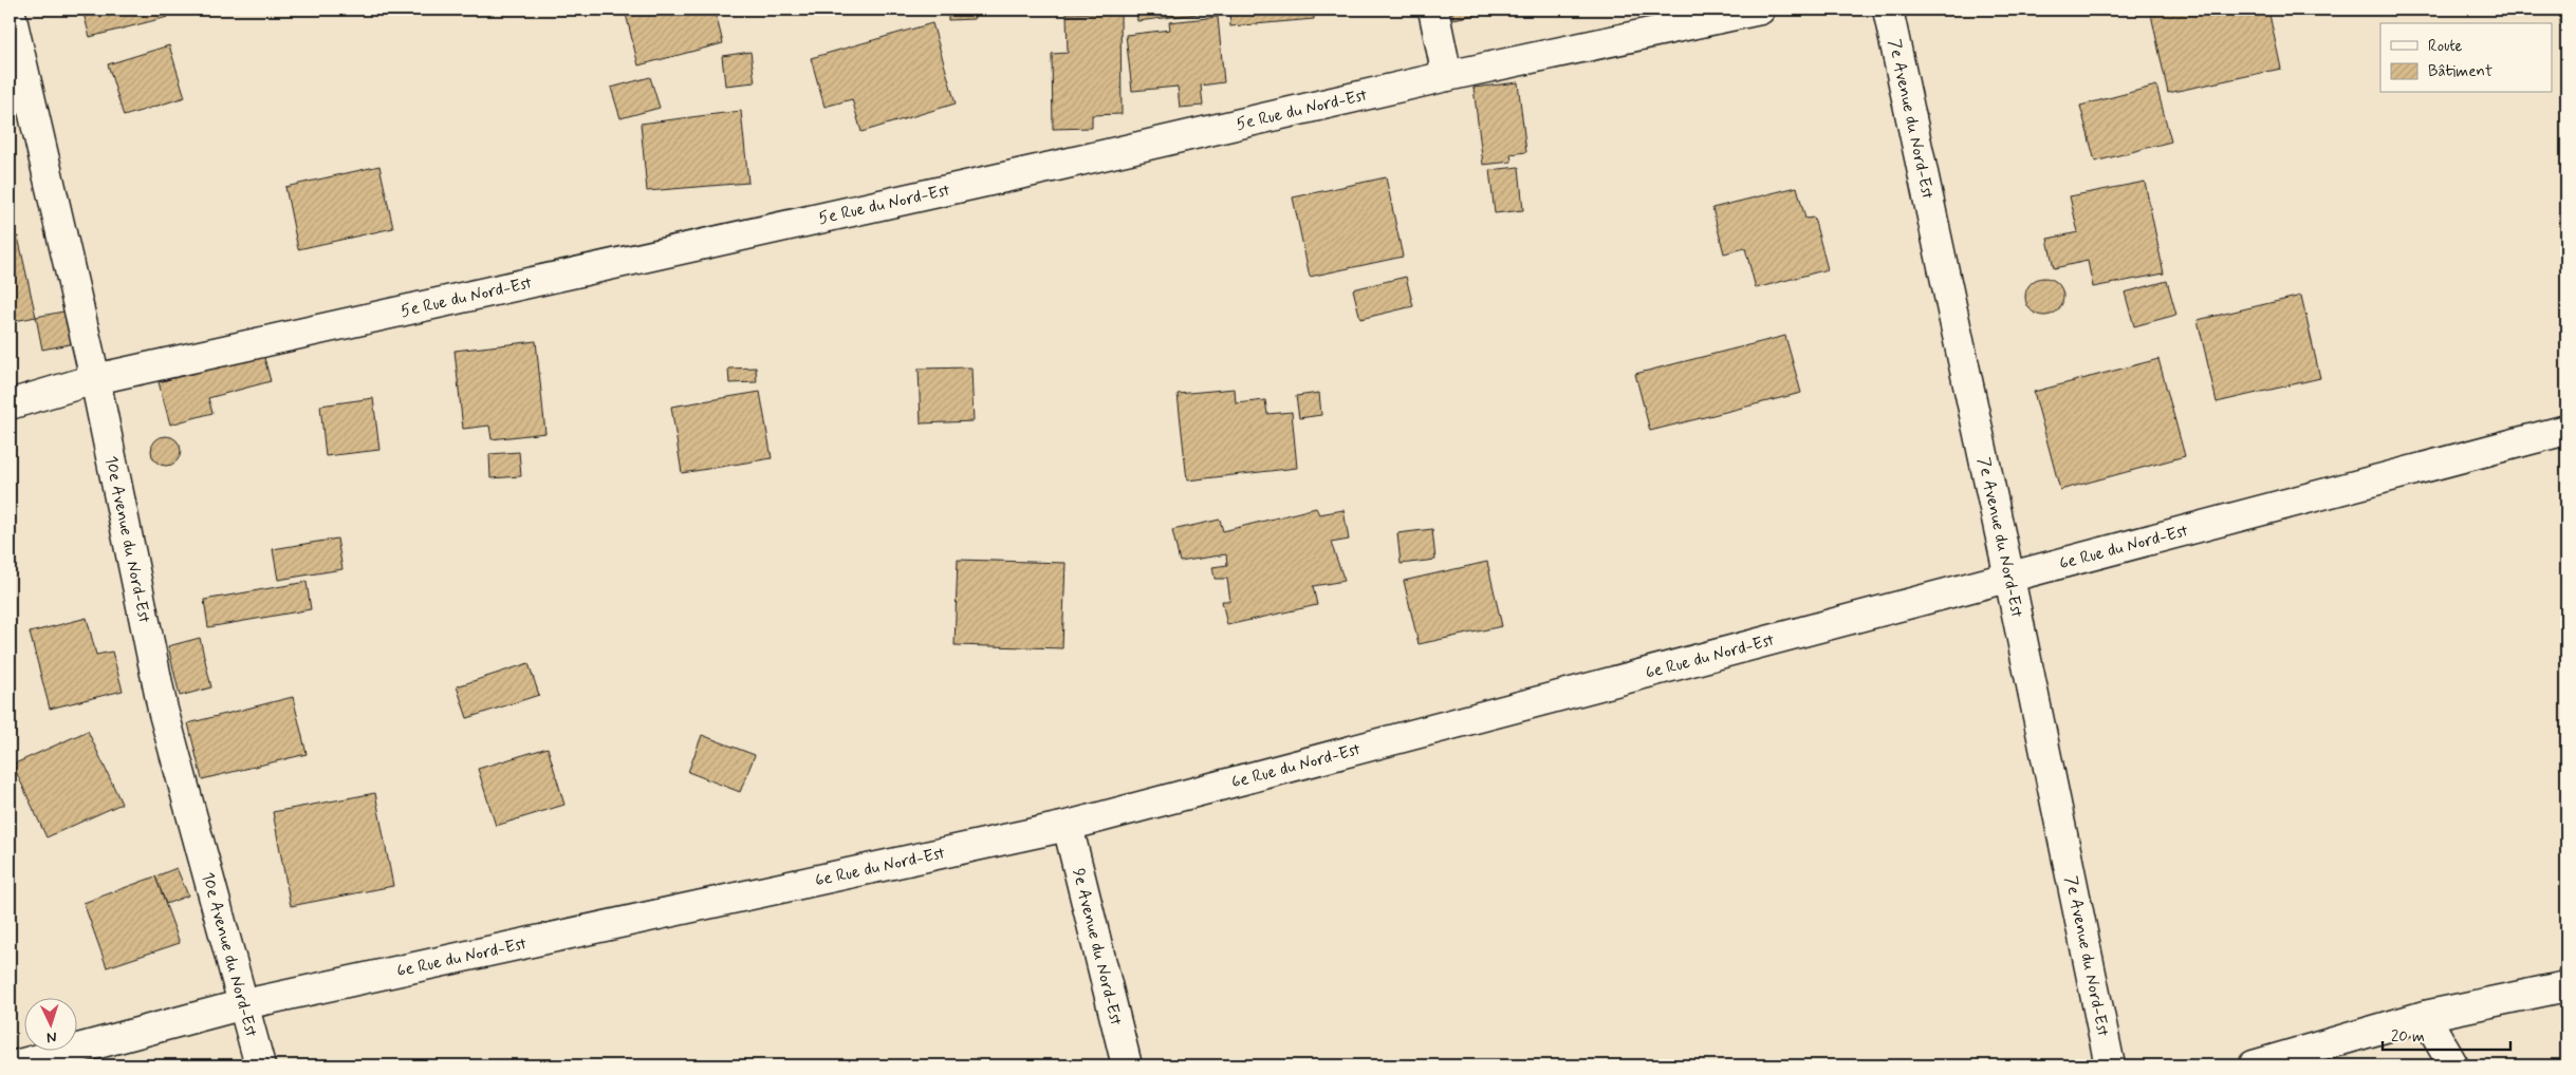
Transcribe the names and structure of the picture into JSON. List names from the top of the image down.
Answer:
{
  "streets": {
    "street": [
      "5e Rue du Nord-Est",
      "7e Avenue du Nord-Est",
      "10e Avenue du Nord-Est",
      "6e Rue du Nord-Est",
      "9e Avenue du Nord-Est"
    ]
  },
  "crossings": [
    ["5e Rue du Nord-Est", "10e Avenue du Nord-Est"],
    ["7e Avenue du Nord-Est", "6e Rue du Nord-Est"],
    ["10e Avenue du Nord-Est", "6e Rue du Nord-Est"],
    ["6e Rue du Nord-Est", "9e Avenue du Nord-Est"]
  ],
  "legend": ["Route", "Bâtiment"],
  "scale_bar": "20 m",
  "north": "bottom"
}
